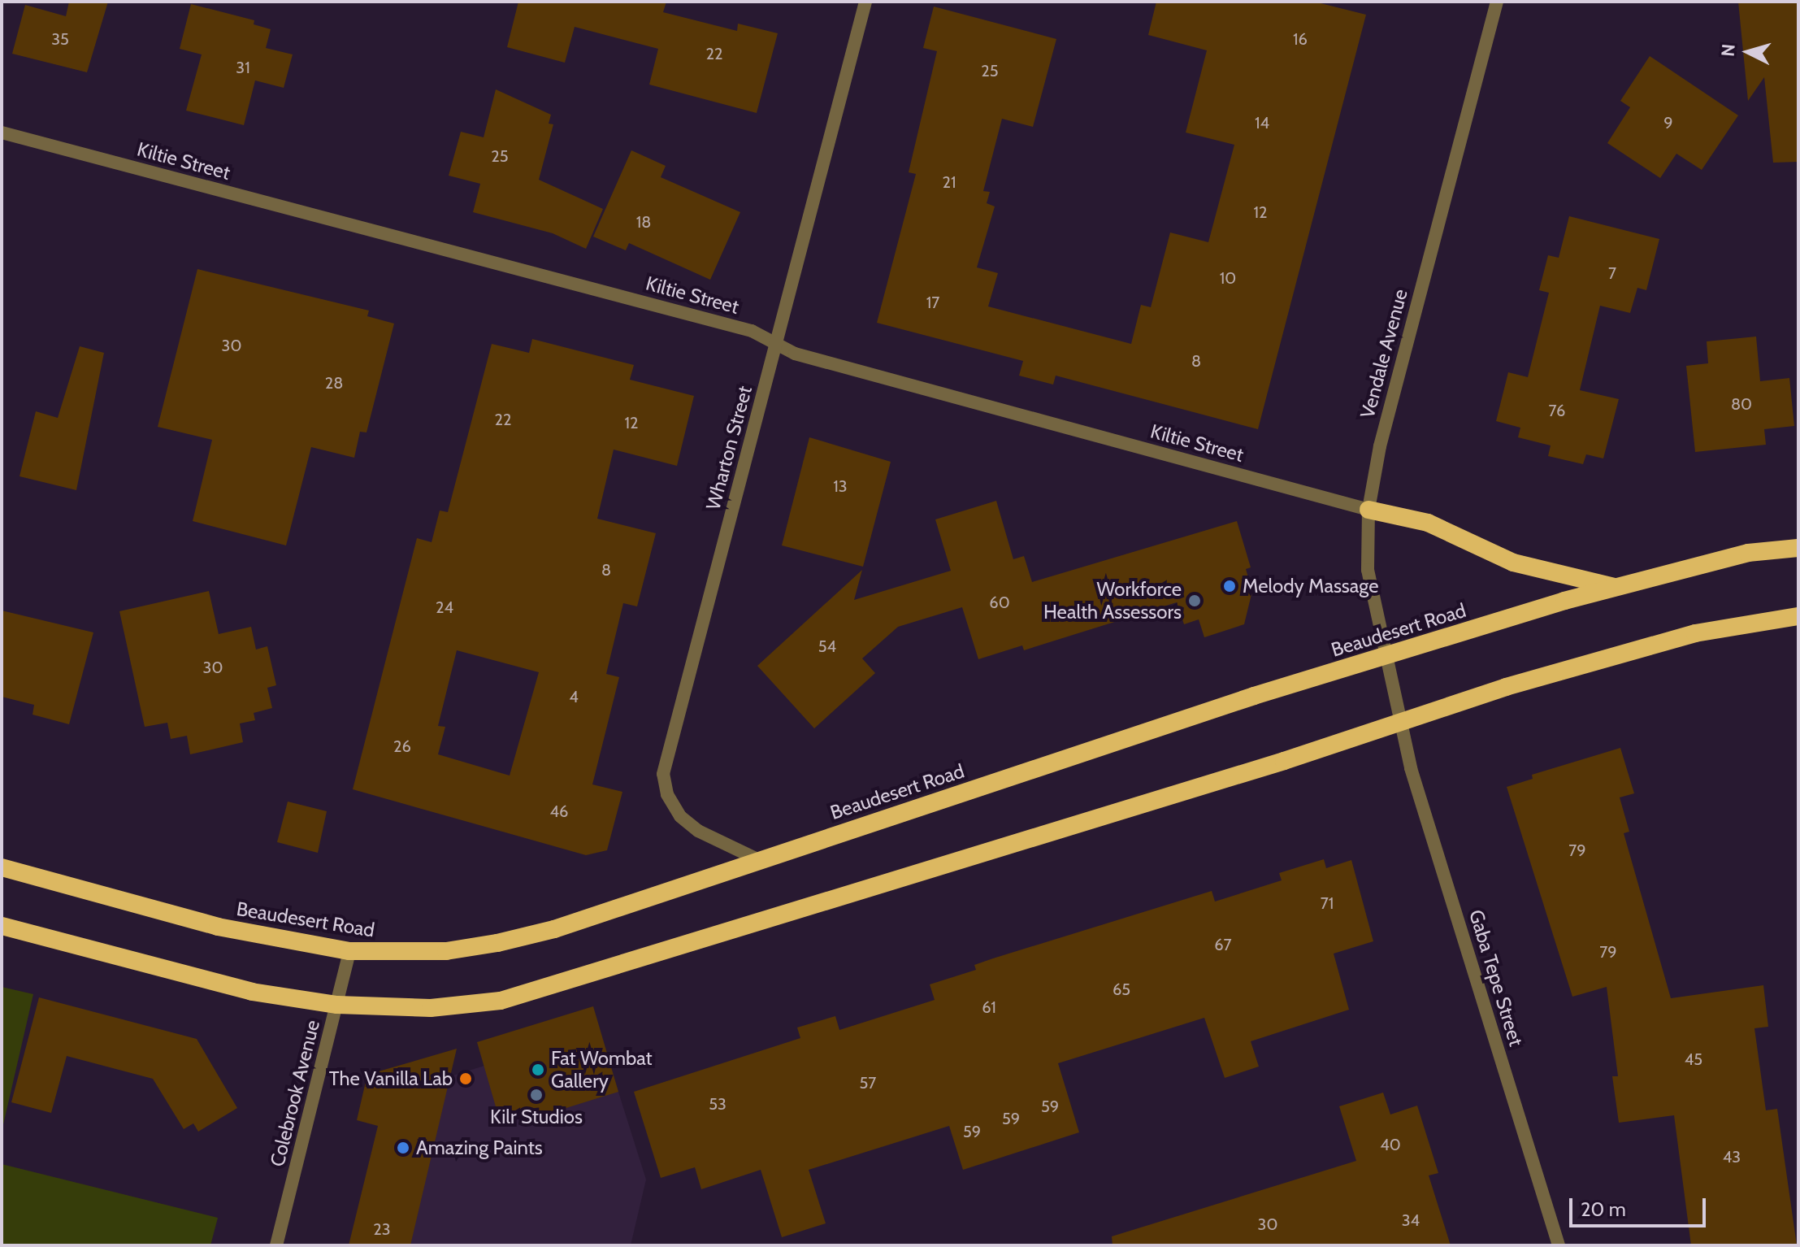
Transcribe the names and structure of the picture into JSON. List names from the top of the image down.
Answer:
{
  "streets": {
    "highway": ["Beaudesert Road"],
    "street": [
      "Kiltie Street",
      "Vendale Avenue",
      "Wharton Street",
      "Gaba Tepe Street",
      "Colebrook Avenue"
    ]
  },
  "crossings": [
    ["Kiltie Street", "Vendale Avenue"],
    ["Kiltie Street", "Wharton Street"],
    ["Vendale Avenue", "Beaudesert Road"],
    ["Vendale Avenue", "Gaba Tepe Street"],
    ["Wharton Street", "Beaudesert Road"],
    ["Beaudesert Road", "Colebrook Avenue"]
  ],
  "places": [
    "Melody Massage",
    "Workforce Health Assessors",
    "Fat Wombat Gallery",
    "The Vanilla Lab",
    "Kilr Studios",
    "Amazing Paints"
  ],
  "house_numbers": [
    "35",
    "16",
    "22",
    "31",
    "25",
    "14",
    "9",
    "25",
    "21",
    "12",
    "18",
    "7",
    "10",
    "17",
    "30",
    "8",
    "28",
    "80",
    "76",
    "22",
    "12",
    "13",
    "8",
    "60",
    "24",
    "54",
    "30",
    "4",
    "26",
    "46",
    "79",
    "71",
    "67",
    "79",
    "65",
    "61",
    "45",
    "57",
    "53",
    "59",
    "59",
    "59",
    "40",
    "43",
    "34",
    "30",
    "23"
  ],
  "scale_bar": "20 m",
  "north": "left"
}
